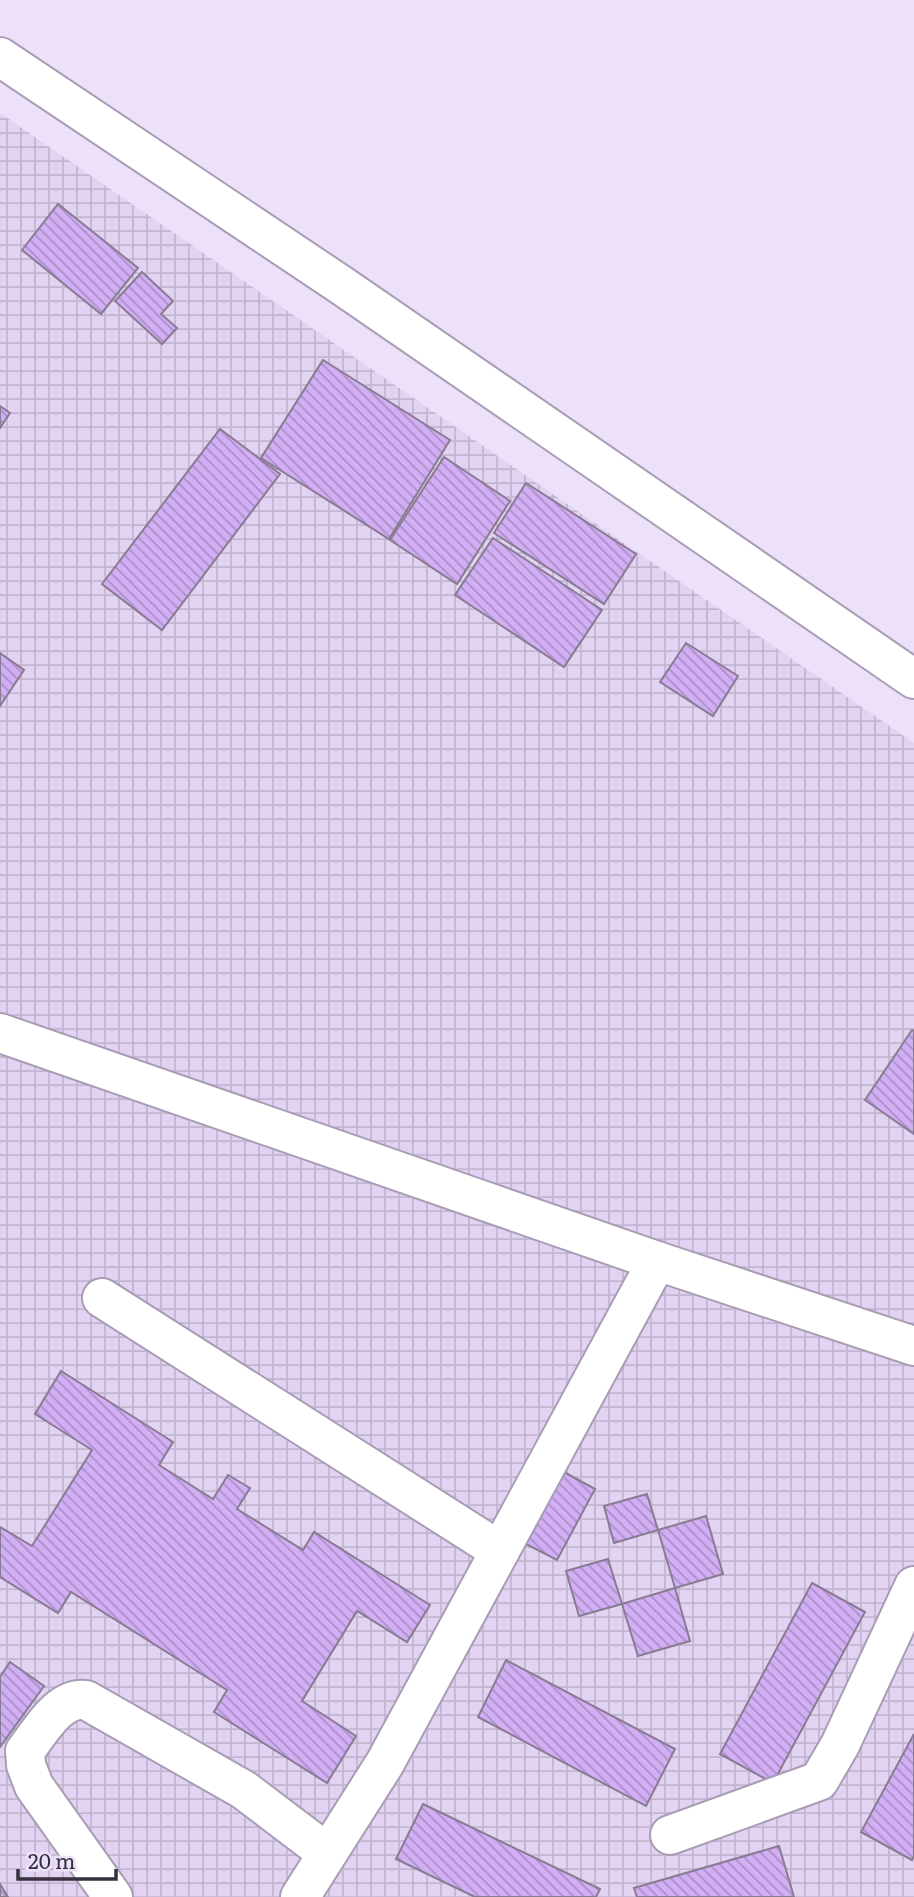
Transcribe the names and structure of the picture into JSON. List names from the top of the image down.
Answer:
{
  "scale_bar": "20 m"
}
